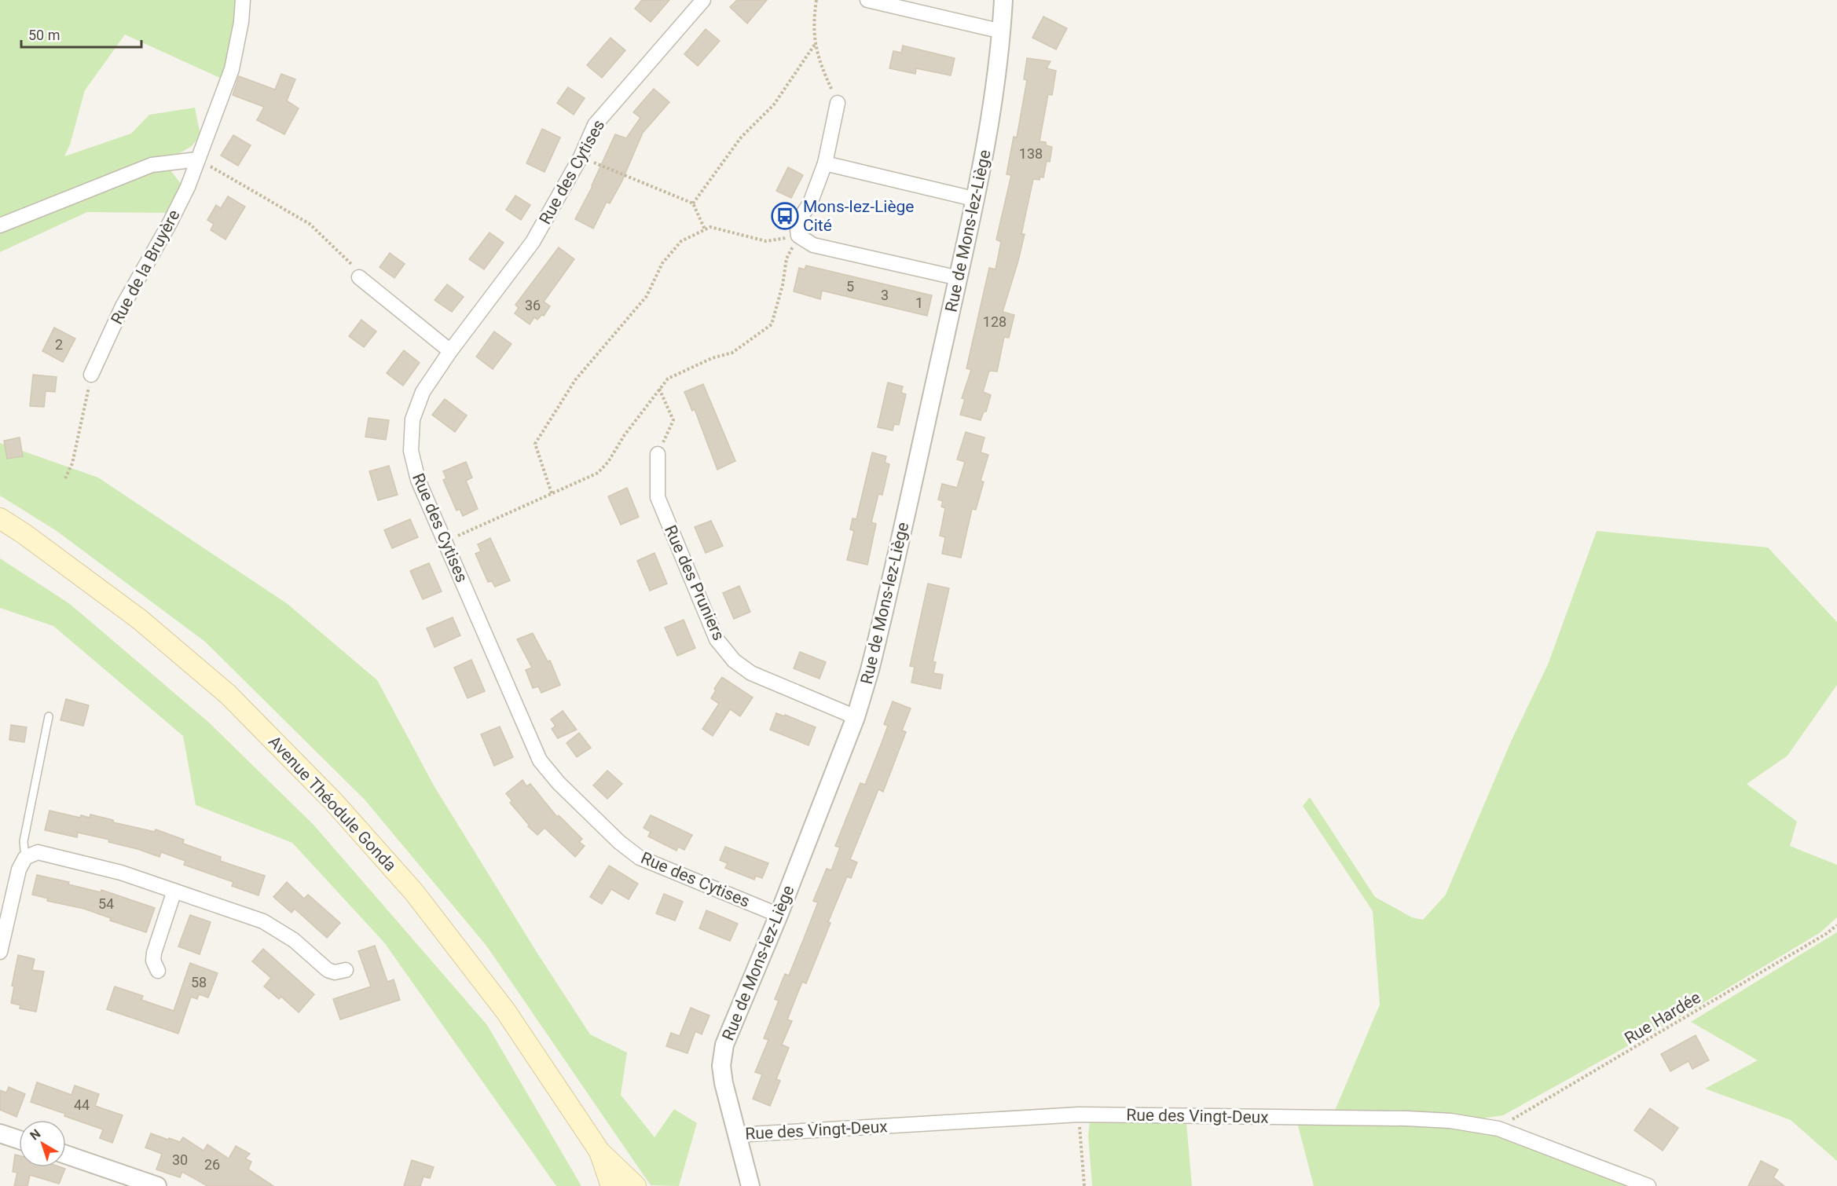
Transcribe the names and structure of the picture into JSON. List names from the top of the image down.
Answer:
{
  "streets": {
    "main road": ["Avenue Théodule Gonda"],
    "street": [
      "Rue des Cytises",
      "Rue de Mons-lez-Liège",
      "Rue de la Bruyère",
      "Rue des Pruniers",
      "Rue des Vingt-Deux"
    ],
    "path": ["Rue Hardée"]
  },
  "crossings": [
    ["Rue des Cytises", "Rue de Mons-lez-Liège"],
    ["Rue de Mons-lez-Liège", "Rue des Pruniers"],
    ["Rue de Mons-lez-Liège", "Rue des Vingt-Deux"],
    ["Rue Hardée", "Rue des Vingt-Deux"]
  ],
  "places": {
    "bus stop": ["Mons-lez-Liège Cité"]
  },
  "house_numbers": [
    "138",
    "5",
    "3",
    "1",
    "36",
    "128",
    "2",
    "54",
    "58",
    "44",
    "30",
    "26"
  ],
  "scale_bar": "50 m",
  "north": "top left"
}
